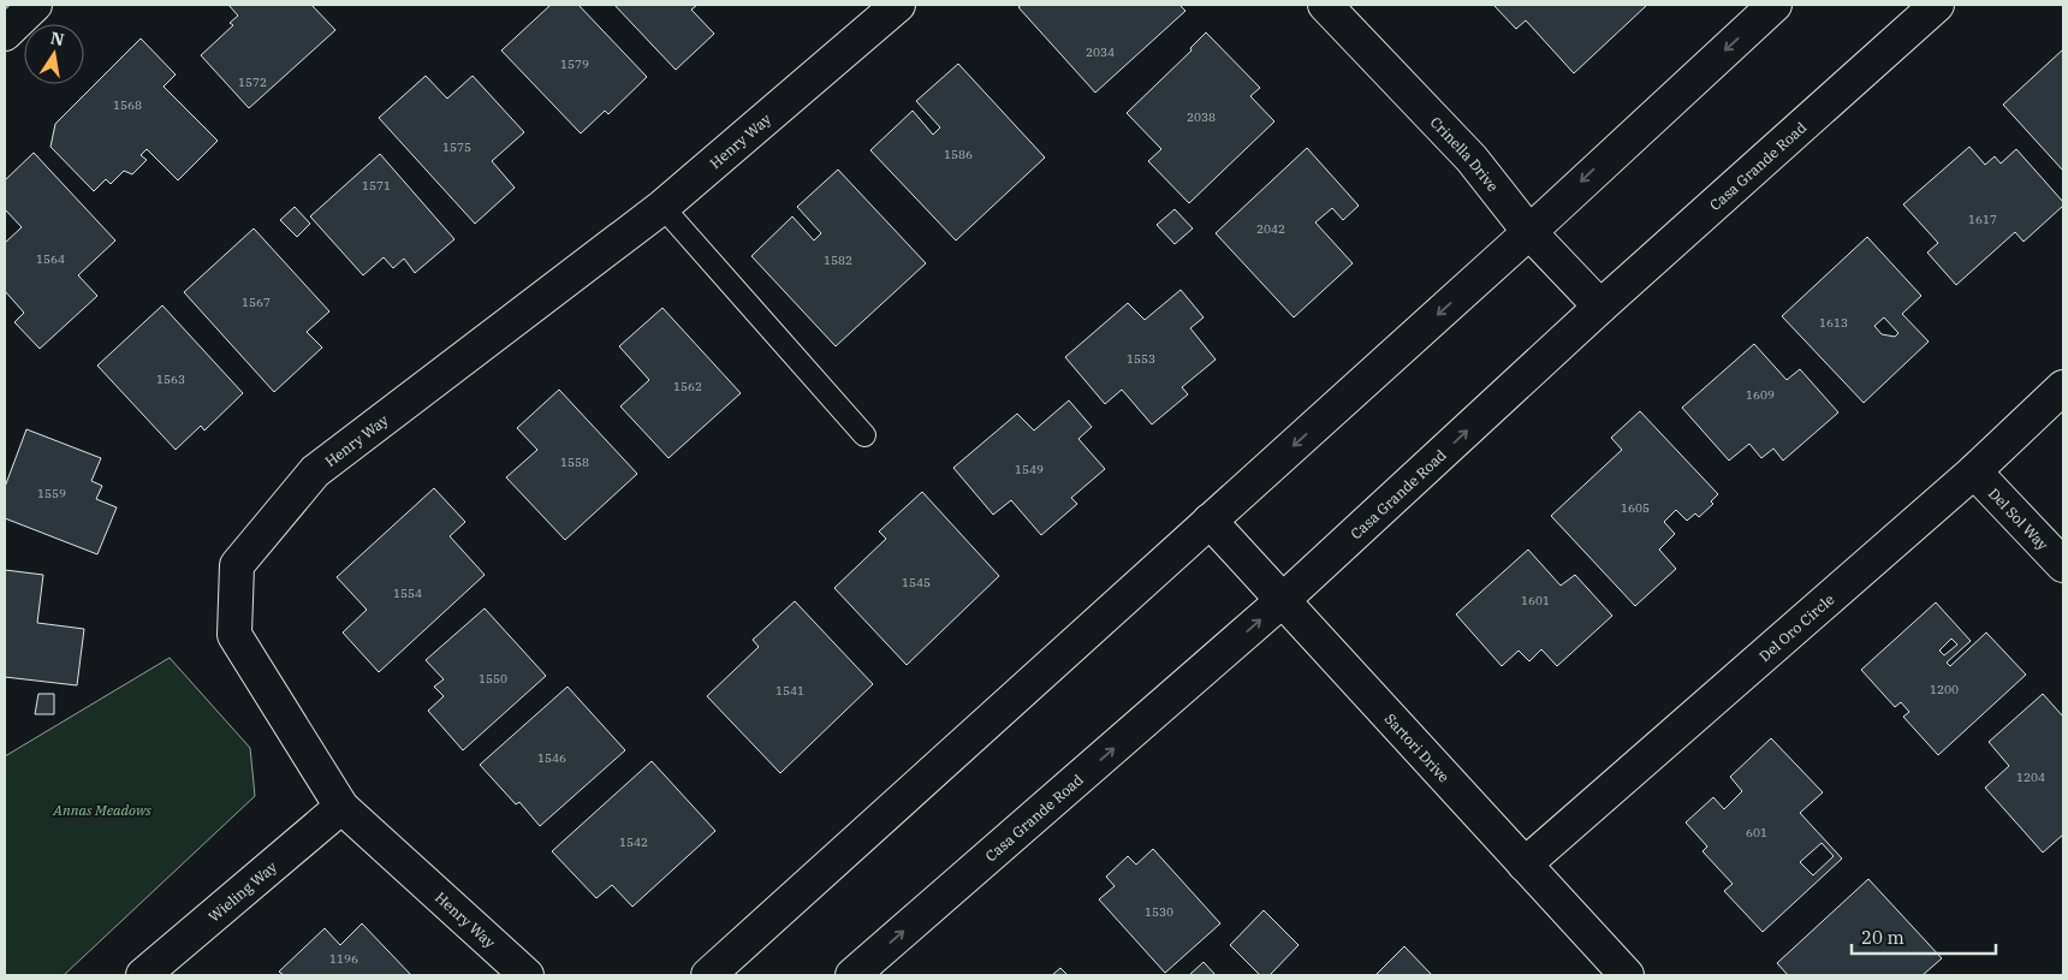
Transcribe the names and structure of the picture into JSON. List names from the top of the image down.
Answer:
{
  "streets": {
    "street": [
      "Henry Way",
      "Crinella Drive",
      "Casa Grande Road",
      "Del Sol Way",
      "Del Oro Circle",
      "Sartori Drive",
      "Wieling Way"
    ]
  },
  "crossings": [
    ["Henry Way", "Wieling Way"],
    ["Crinella Drive", "Casa Grande Road"],
    ["Casa Grande Road", "Sartori Drive"],
    ["Del Sol Way", "Del Oro Circle"],
    ["Del Oro Circle", "Sartori Drive"]
  ],
  "parks": ["Annas Meadows"],
  "house_numbers": [
    "2034",
    "1579",
    "1572",
    "1568",
    "2038",
    "1575",
    "1586",
    "1571",
    "1617",
    "2042",
    "1564",
    "1582",
    "1567",
    "1613",
    "1553",
    "1563",
    "1562",
    "1609",
    "1558",
    "1549",
    "1559",
    "1605",
    "1545",
    "1554",
    "1601",
    "1550",
    "1200",
    "1541",
    "1546",
    "1204",
    "601",
    "1542",
    "1530",
    "1196"
  ],
  "scale_bar": "20 m",
  "north": "top"
}
